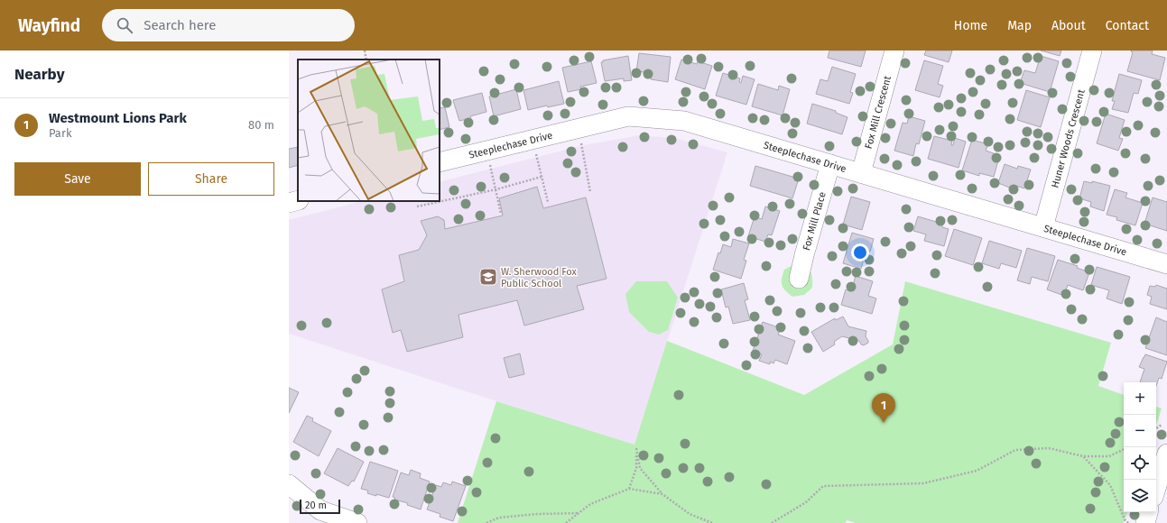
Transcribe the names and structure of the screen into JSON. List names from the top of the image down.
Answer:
{
  "streets": {
    "street": [
      "Fox Mill Crescent",
      "Huner Woods Crescent",
      "Steeplechase Drive",
      "Fox Mill Place"
    ]
  },
  "crossings": [
    ["Fox Mill Crescent", "Steeplechase Drive"],
    ["Huner Woods Crescent", "Steeplechase Drive"],
    ["Steeplechase Drive", "Fox Mill Place"]
  ],
  "places": {
    "school or university": ["W. Sherwood Fox Public School"]
  },
  "scale_bar": "20 m",
  "page": {
    "header": "Wayfind",
    "search": "Search here",
    "nav": [
      "Home",
      "Map",
      "About",
      "Contact"
    ],
    "heading": "Nearby",
    "list": [
      {
        "mark": "1",
        "name": "Westmount Lions Park",
        "note": "Park",
        "value": "80 m"
      }
    ],
    "buttons": ["Save", "Share"],
    "map_buttons": ["+", "−"],
    "pins": "1",
    "scale": "20 m"
  }
}
